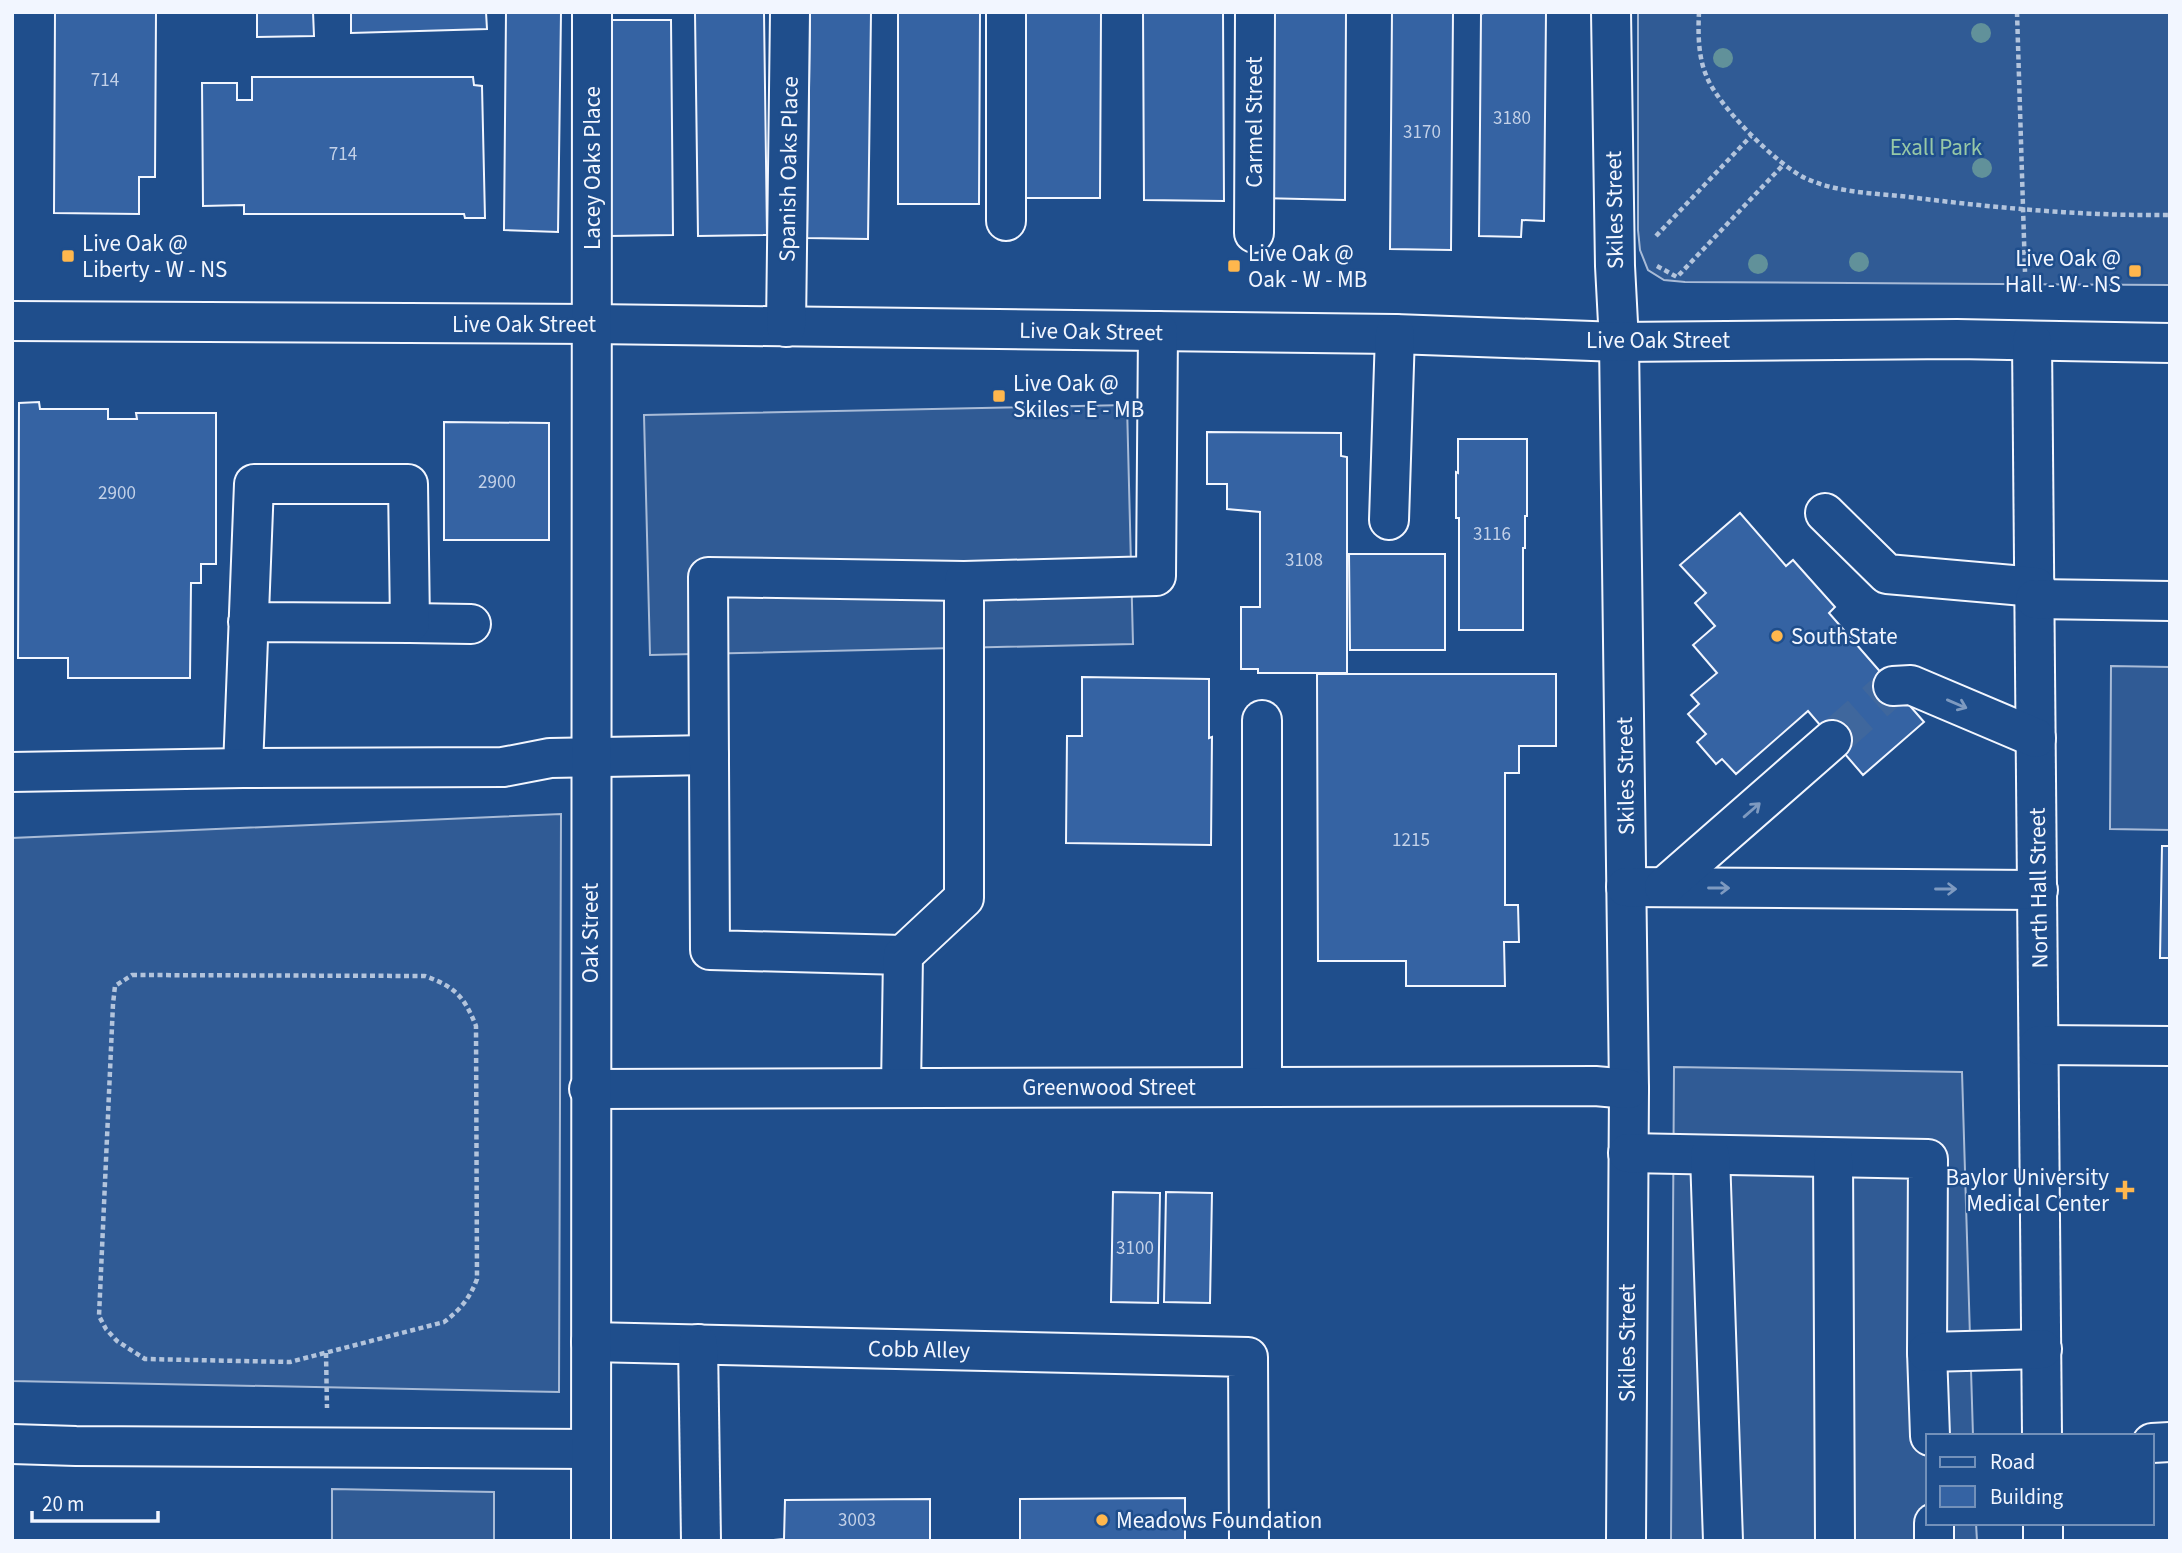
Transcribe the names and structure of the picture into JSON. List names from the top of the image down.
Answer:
{
  "streets": {
    "street": [
      "Carmel Street",
      "Lacey Oaks Place",
      "Spanish Oaks Place",
      "Skiles Street",
      "Live Oak Street",
      "North Hall Street",
      "Oak Street",
      "Greenwood Street",
      "Cobb Alley"
    ]
  },
  "crossings": [
    ["Lacey Oaks Place", "Live Oak Street"],
    ["Lacey Oaks Place", "Oak Street"],
    ["Spanish Oaks Place", "Live Oak Street"],
    ["Skiles Street", "Live Oak Street"],
    ["Skiles Street", "Greenwood Street"],
    ["Live Oak Street", "North Hall Street"],
    ["Live Oak Street", "Oak Street"],
    ["Oak Street", "Greenwood Street"],
    ["Oak Street", "Cobb Alley"]
  ],
  "parks": ["Exall Park"],
  "places": {
    "transit": [
      "Live Oak @ Liberty - W - NS",
      "Live Oak @ Oak - W - MB",
      "Live Oak @ Hall - W - NS",
      "Live Oak @ Skiles - E - MB"
    ],
    "other": ["SouthState", "Meadows Foundation"],
    "health": ["Baylor University Medical Center"]
  },
  "house_numbers": [
    "714",
    "3180",
    "3170",
    "714",
    "2900",
    "2900",
    "3116",
    "3108",
    "1215",
    "3100",
    "3003"
  ],
  "legend": ["Road", "Building"],
  "scale_bar": "20 m"
}
